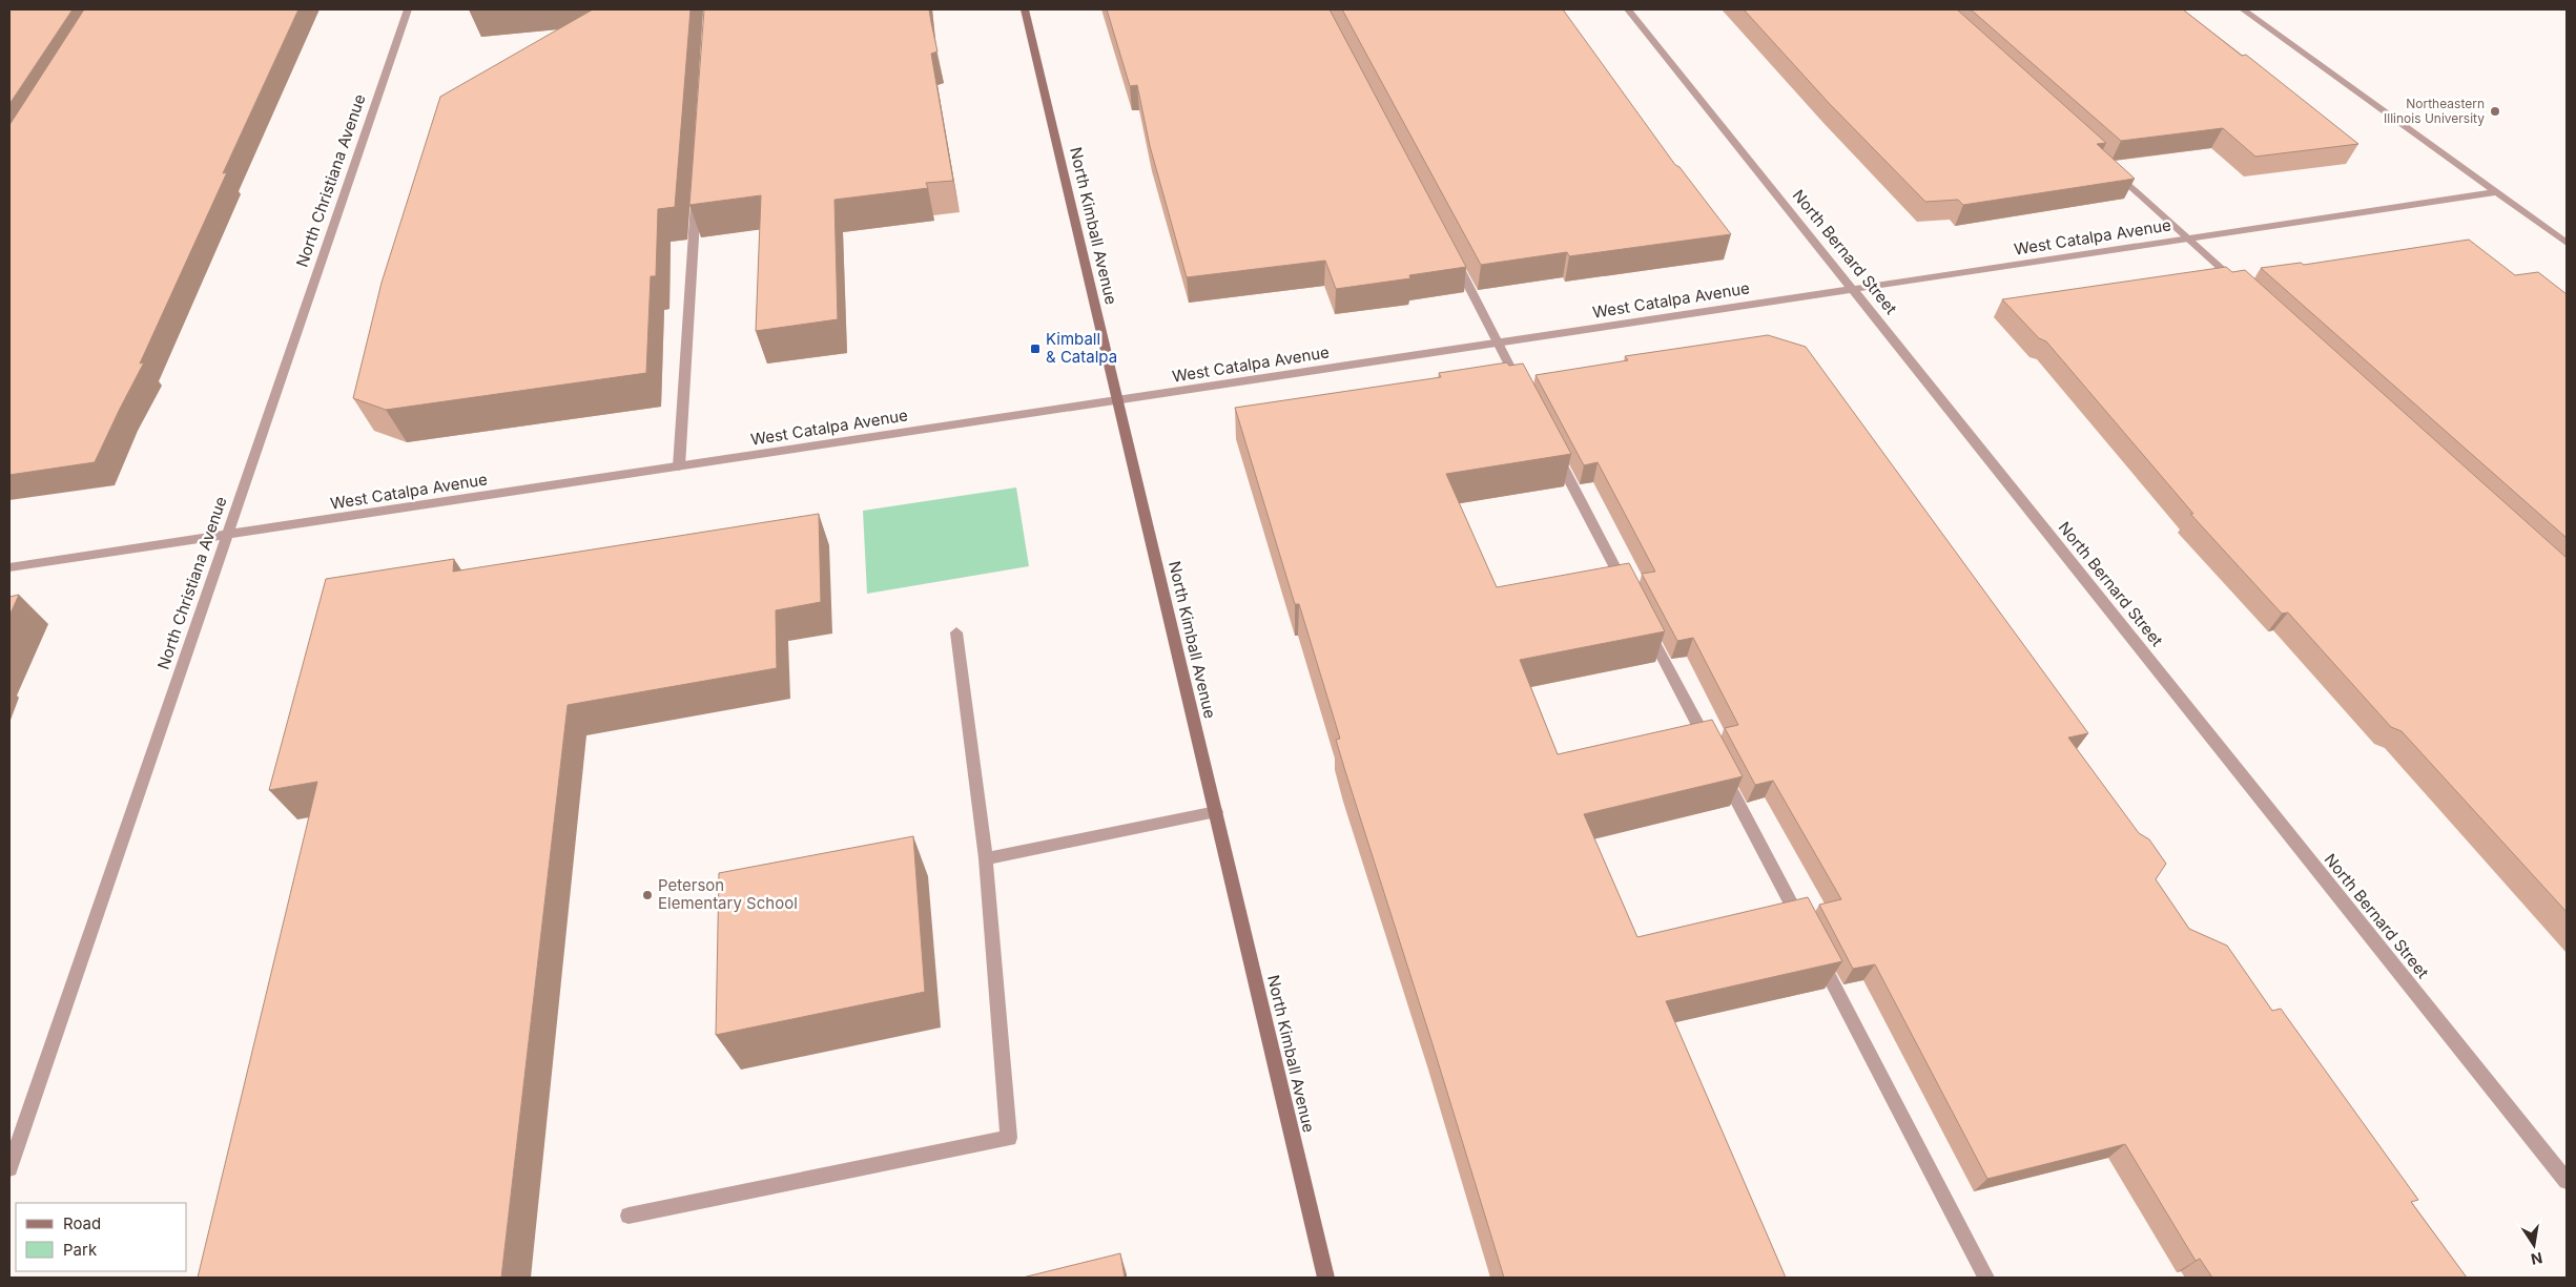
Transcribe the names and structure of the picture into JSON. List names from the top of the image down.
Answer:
{
  "streets": {
    "street": [
      "North Christiana Avenue",
      "North Kimball Avenue",
      "West Catalpa Avenue",
      "North Bernard Street"
    ]
  },
  "crossings": [
    ["North Christiana Avenue", "West Catalpa Avenue"],
    ["North Kimball Avenue", "West Catalpa Avenue"],
    ["West Catalpa Avenue", "North Bernard Street"]
  ],
  "places": {
    "other": ["Northeastern Illinois University", "Peterson Elementary School"],
    "transit": ["Kimball & Catalpa"]
  },
  "legend": ["Road", "Park"],
  "north": "bottom"
}
